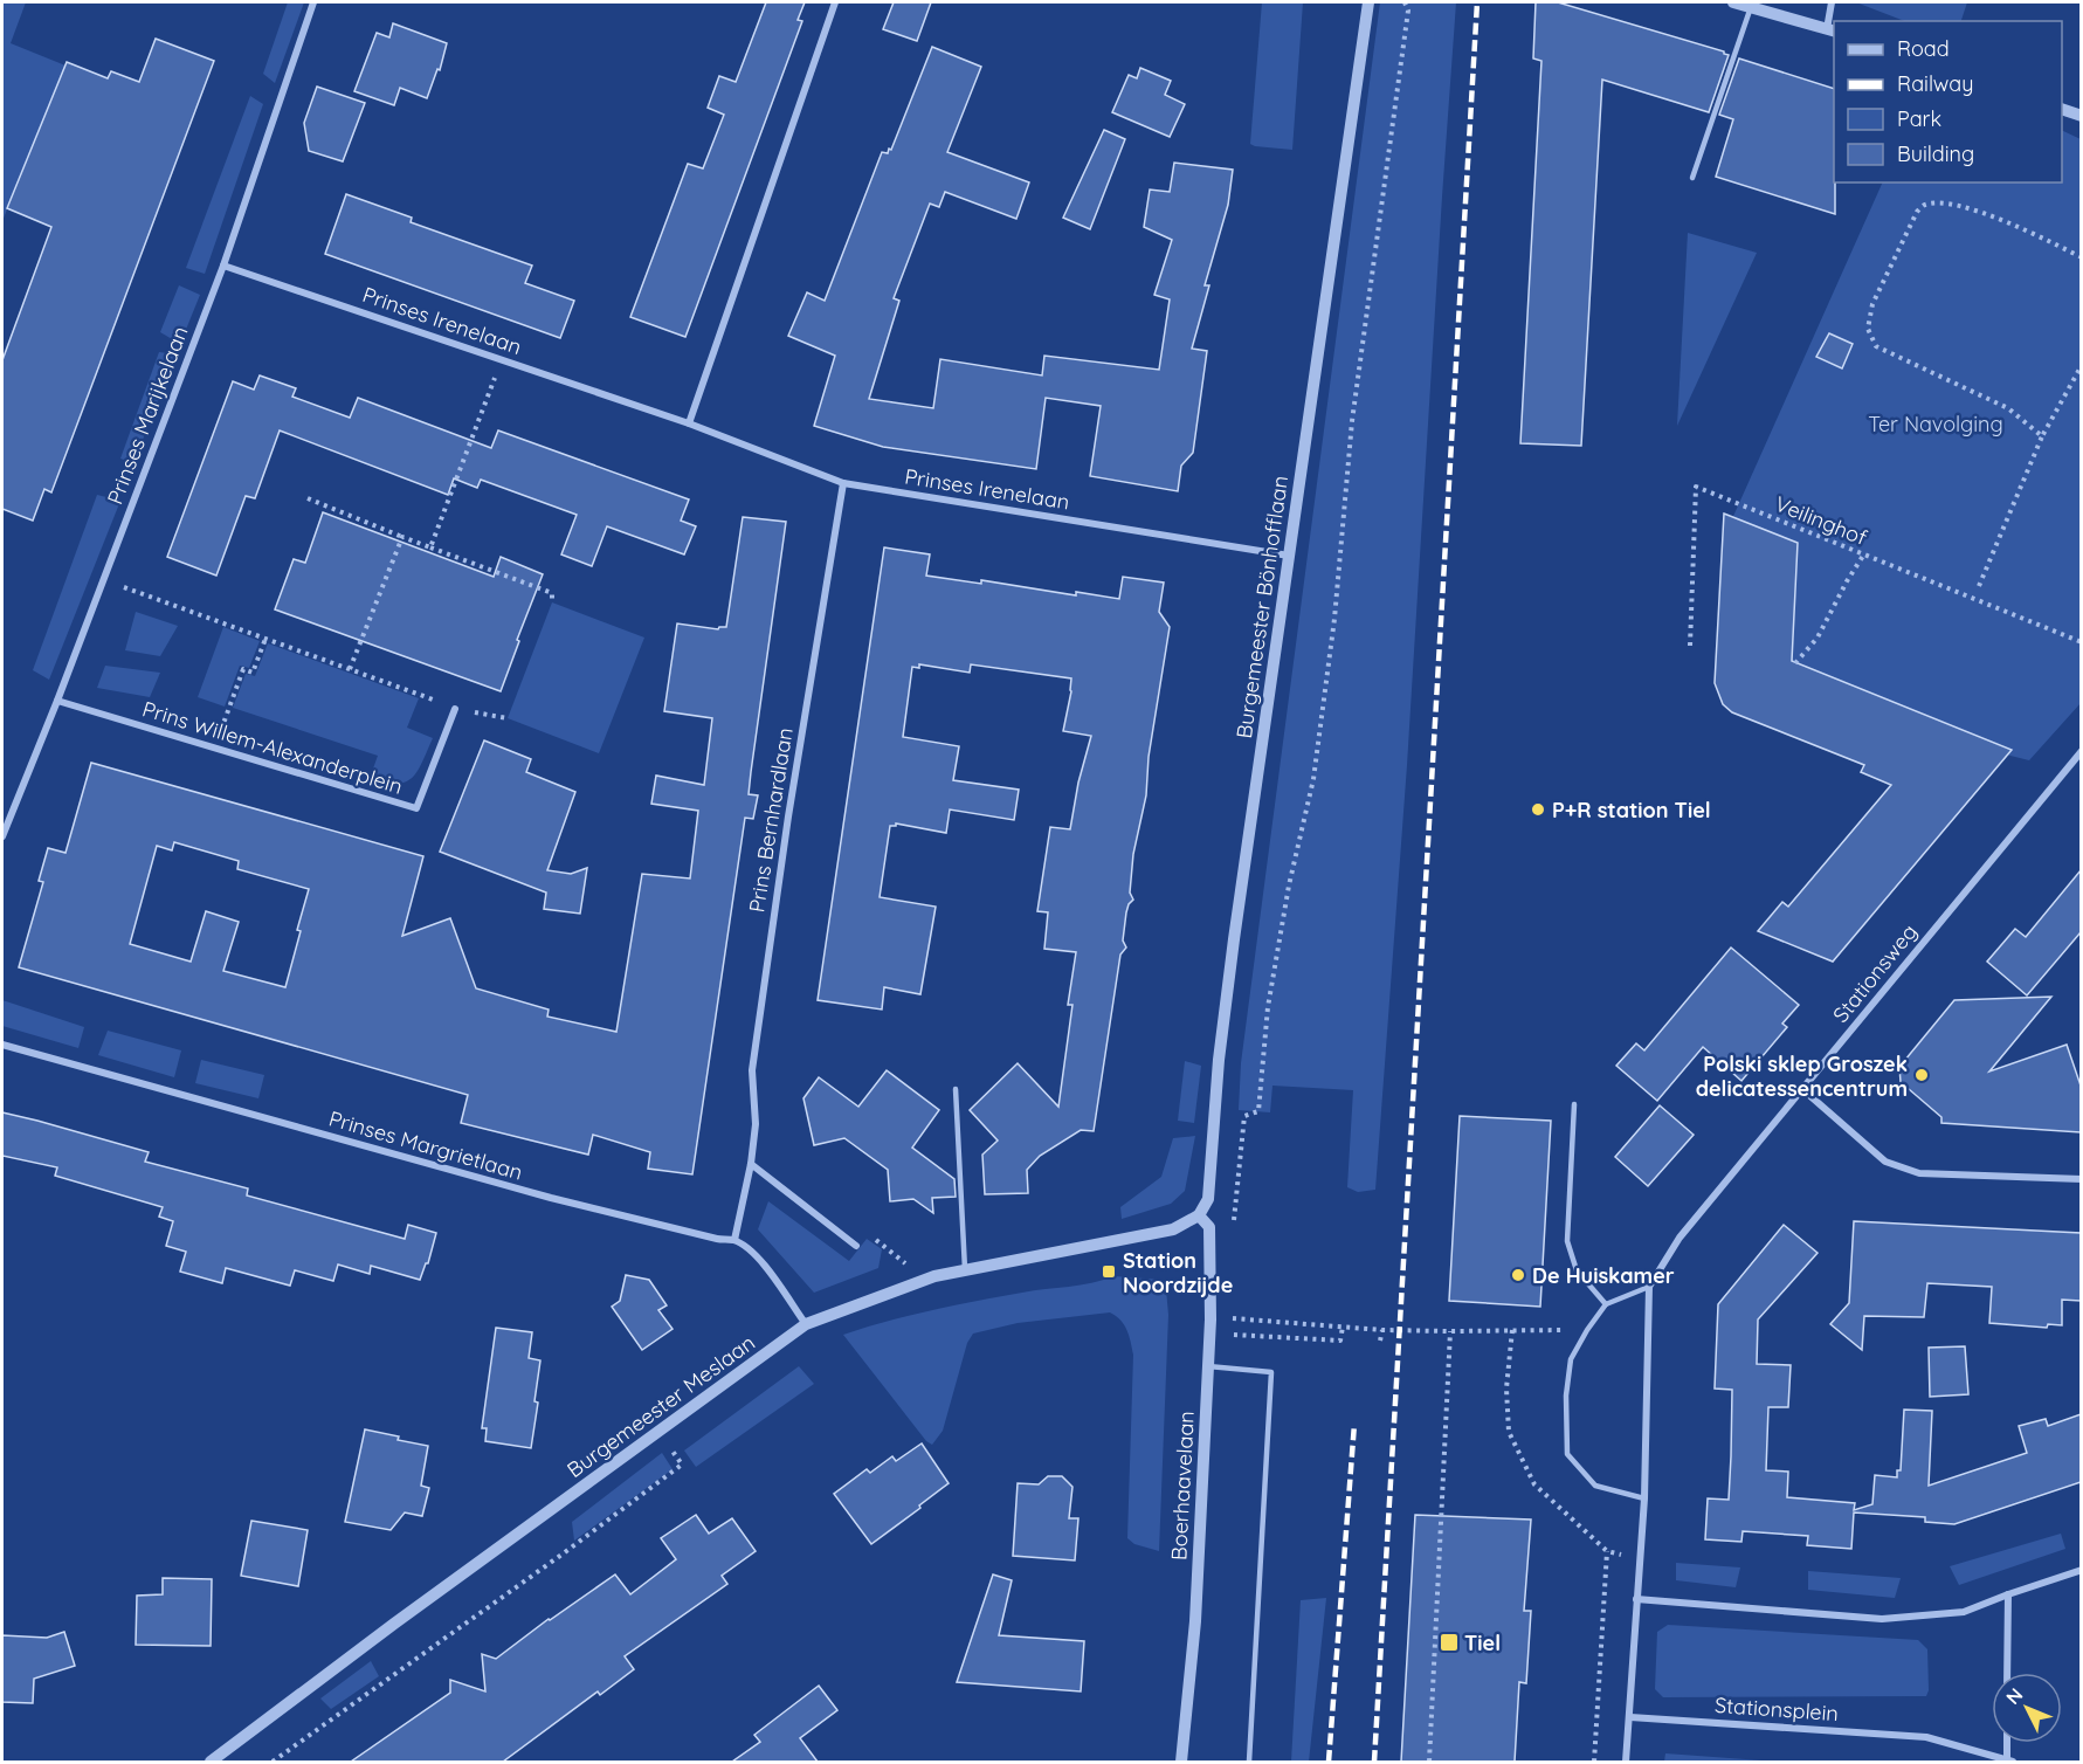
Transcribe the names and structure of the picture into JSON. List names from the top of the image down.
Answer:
{
  "streets": {
    "street": [
      "Prinses Irenelaan",
      "Prinses Marijkelaan",
      "Burgemeester Bönhofflaan",
      "Prins Willem-Alexanderplein",
      "Prins Bernhardlaan",
      "Stationsweg",
      "Prinses Margrietlaan",
      "Burgemeester Meslaan",
      "Boerhaavelaan",
      "Stationsplein"
    ],
    "path": ["Veilinghof"]
  },
  "crossings": [
    ["Prinses Irenelaan", "Prinses Marijkelaan"],
    ["Prinses Irenelaan", "Burgemeester Bönhofflaan"],
    ["Prinses Irenelaan", "Prins Bernhardlaan"],
    ["Prinses Marijkelaan", "Prins Willem-Alexanderplein"],
    ["Burgemeester Bönhofflaan", "Burgemeester Meslaan"],
    ["Burgemeester Bönhofflaan", "Boerhaavelaan"],
    ["Prins Bernhardlaan", "Prinses Margrietlaan"],
    ["Burgemeester Meslaan", "Boerhaavelaan"]
  ],
  "parks": ["Ter Navolging"],
  "places": {
    "other": ["P+R station Tiel", "Polski sklep Groszek delicatessencentrum", "De Huiskamer"],
    "transit": ["Station Noordzijde", "Tiel"]
  },
  "legend": [
    "Road",
    "Railway",
    "Park",
    "Building"
  ],
  "north": "top left"
}
